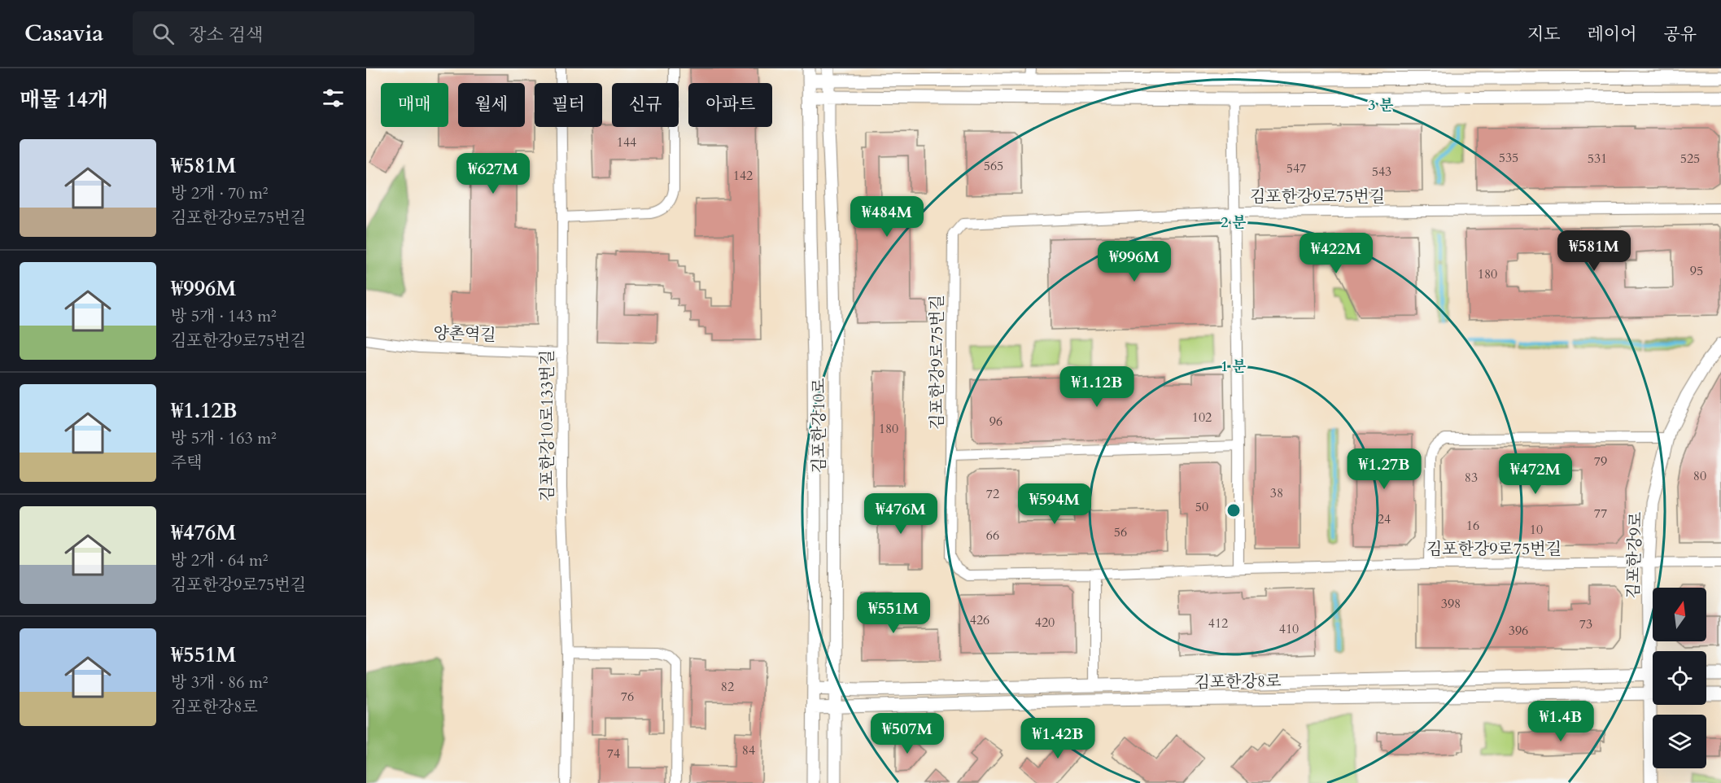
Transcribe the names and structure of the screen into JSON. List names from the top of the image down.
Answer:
{
  "streets": {
    "street": [
      "김포한강9로75번길",
      "양촌역길",
      "김포한강10로133번길",
      "김포한강10로",
      "김포한강9로",
      "김포한강8로"
    ]
  },
  "crossings": [
    ["김포한강9로75번길", "김포한강9로"],
    ["양촌역길", "김포한강10로133번길"],
    ["김포한강10로", "김포한강8로"]
  ],
  "house_numbers": [
    "144",
    "535",
    "531",
    "525",
    "565",
    "547",
    "543",
    "142",
    "95",
    "180",
    "102",
    "96",
    "180",
    "79",
    "80",
    "83",
    "38",
    "72",
    "50",
    "77",
    "24",
    "16",
    "10",
    "56",
    "66",
    "398",
    "426",
    "420",
    "412",
    "73",
    "410",
    "396",
    "82",
    "76",
    "84",
    "74"
  ],
  "north": "top",
  "page": {
    "header": "Casavia",
    "search": "장소 검색",
    "nav": ["지도", "레이어", "공유"],
    "heading": "매물 14개",
    "chip": [
      "매매",
      "월세",
      "필터",
      "신규",
      "아파트"
    ],
    "list": [
      {
        "name": "₩581M",
        "note": "방 2개 · 70 m² · 김포한강9로75번길"
      },
      {
        "name": "₩996M",
        "note": "방 5개 · 143 m² · 김포한강9로75번길"
      },
      {
        "name": "₩1.12B",
        "note": "방 5개 · 163 m² · 주택"
      },
      {
        "name": "₩476M",
        "note": "방 2개 · 64 m² · 김포한강9로75번길"
      },
      {
        "name": "₩551M",
        "note": "방 3개 · 86 m² · 김포한강8로"
      }
    ],
    "price": [
      "₩627M",
      "₩484M",
      "₩581M",
      "₩422M",
      "₩996M",
      "₩1.12B",
      "₩1.27B",
      "₩472M",
      "₩594M",
      "₩476M",
      "₩551M",
      "₩1.4B",
      "₩507M",
      "₩1.42B"
    ]
  },
  "rings": ["3 분", "2 분", "1 분"]
}
